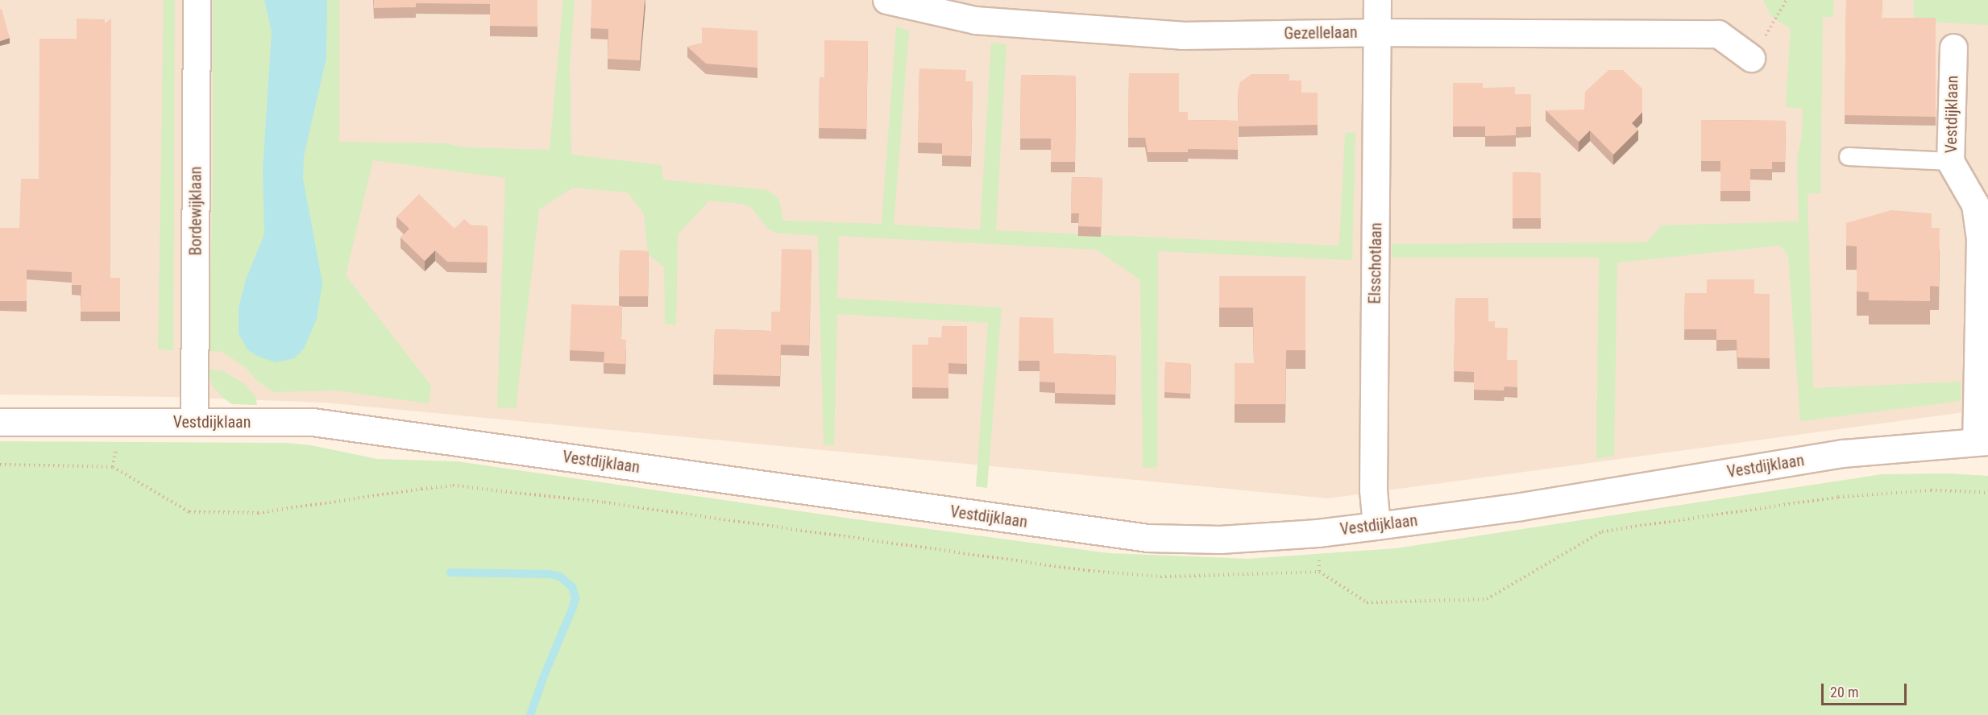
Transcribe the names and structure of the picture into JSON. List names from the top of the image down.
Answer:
{
  "streets": {
    "street": [
      "Gezellelaan",
      "Vestdijklaan",
      "Bordewijklaan",
      "Elsschotlaan"
    ]
  },
  "crossings": [
    ["Gezellelaan", "Elsschotlaan"],
    ["Vestdijklaan", "Bordewijklaan"],
    ["Vestdijklaan", "Elsschotlaan"]
  ],
  "scale_bar": "20 m"
}
